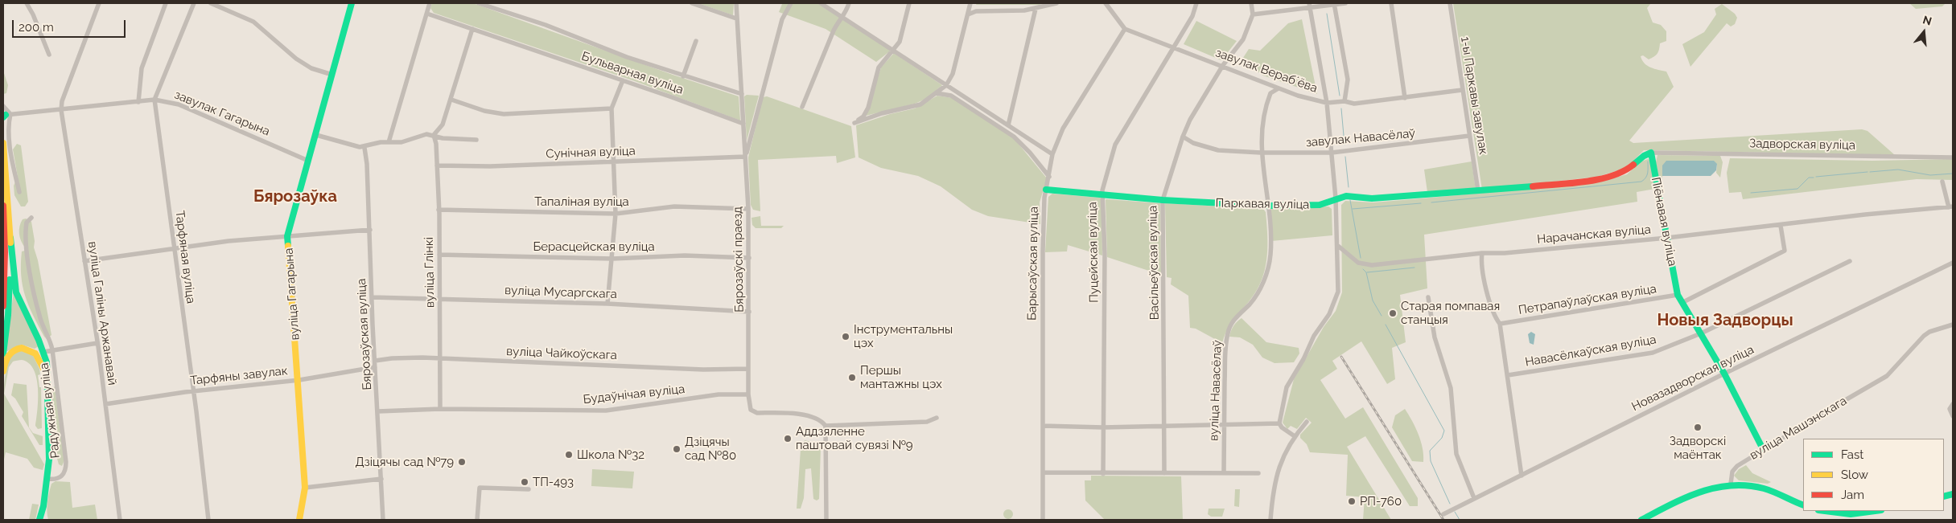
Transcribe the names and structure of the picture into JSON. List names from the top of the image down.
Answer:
{
  "streets": {
    "street": [
      "завулак Верабʼёва",
      "Бульварная вуліца",
      "1-ы Паркавы завулак",
      "завулак Гагарына",
      "завулак Навасёлаў",
      "Задворская вуліца",
      "Сунічная вуліца",
      "Тапаліная вуліца",
      "Паркавая вуліца",
      "Піёнавая вуліца",
      "Нарачанская вуліца",
      "Берасцейская вуліца",
      "Пуцейская вуліца",
      "Тарфяная вуліца",
      "Бярозаўскі праезд",
      "Васільеўская вуліца",
      "Барысаўская вуліца",
      "вуліца Глінкі",
      "вуліца Мусаргскага",
      "вуліца Гагарына",
      "Петрапаўлаўская вуліца",
      "вуліца Галіны Аржанавай",
      "Бярозаўская вуліца",
      "Навасёлкаўская вуліца",
      "вуліца Чайкоўскага",
      "Тарфяны завулак",
      "Новазадворская вуліца",
      "вуліца Навасёлаў",
      "Будаўнічая вуліца",
      "Радужная вуліца",
      "вуліца Машэнскага"
    ]
  },
  "crossings": [
    ["завулак Верабʼёва", "1-ы Паркавы завулак"],
    ["завулак Верабʼёва", "Пуцейская вуліца"],
    ["завулак Верабʼёва", "Васільеўская вуліца"],
    ["завулак Верабʼёва", "Барысаўская вуліца"],
    ["завулак Верабʼёва", "вуліца Навасёлаў"],
    ["Бульварная вуліца", "Бярозаўскі праезд"],
    ["1-ы Паркавы завулак", "завулак Навасёлаў"],
    ["1-ы Паркавы завулак", "Паркавая вуліца"],
    ["завулак Гагарына", "Тарфяная вуліца"],
    ["завулак Гагарына", "вуліца Гагарына"],
    ["завулак Гагарына", "вуліца Галіны Аржанавай"],
    ["завулак Навасёлаў", "Васільеўская вуліца"],
    ["завулак Навасёлаў", "вуліца Навасёлаў"],
    ["Задворская вуліца", "Піёнавая вуліца"],
    ["Сунічная вуліца", "Бярозаўскі праезд"],
    ["Сунічная вуліца", "вуліца Глінкі"],
    ["Тапаліная вуліца", "Бярозаўскі праезд"],
    ["Тапаліная вуліца", "вуліца Глінкі"],
    ["Паркавая вуліца", "Пуцейская вуліца"],
    ["Паркавая вуліца", "Васільеўская вуліца"],
    ["Паркавая вуліца", "Барысаўская вуліца"],
    ["Паркавая вуліца", "вуліца Навасёлаў"],
    ["Піёнавая вуліца", "Нарачанская вуліца"],
    ["Піёнавая вуліца", "Петрапаўлаўская вуліца"],
    ["Піёнавая вуліца", "Навасёлкаўская вуліца"],
    ["Піёнавая вуліца", "Новазадворская вуліца"],
    ["Піёнавая вуліца", "вуліца Машэнскага"],
    ["Берасцейская вуліца", "Бярозаўскі праезд"],
    ["Берасцейская вуліца", "вуліца Глінкі"],
    ["Тарфяная вуліца", "Тарфяны завулак"],
    ["Бярозаўскі праезд", "вуліца Мусаргскага"],
    ["Бярозаўскі праезд", "вуліца Чайкоўскага"],
    ["Бярозаўскі праезд", "Будаўнічая вуліца"],
    ["вуліца Глінкі", "вуліца Мусаргскага"],
    ["вуліца Глінкі", "вуліца Чайкоўскага"],
    ["вуліца Глінкі", "Будаўнічая вуліца"],
    ["вуліца Мусаргскага", "Бярозаўская вуліца"],
    ["вуліца Гагарына", "Тарфяны завулак"],
    ["вуліца Галіны Аржанавай", "Тарфяны завулак"],
    ["вуліца Галіны Аржанавай", "Радужная вуліца"],
    ["Бярозаўская вуліца", "вуліца Чайкоўскага"],
    ["Бярозаўская вуліца", "Тарфяны завулак"],
    ["Бярозаўская вуліца", "Будаўнічая вуліца"]
  ],
  "districts": ["Бярозаўка", "Новыя Задворцы"],
  "places": [
    "Старая помпавая станцыя",
    "Інструментальны цэх",
    "Першы мантажны цэх",
    "Задворскі маёнтак",
    "Аддзяленне паштовай сувязі №9",
    "Дзіцячы сад №80",
    "Школа №32",
    "Дзіцячы сад №79",
    "ТП-493",
    "РП-760"
  ],
  "legend": ["Fast", "Slow", "Jam"],
  "scale_bar": "200 m",
  "north": "top"
}
